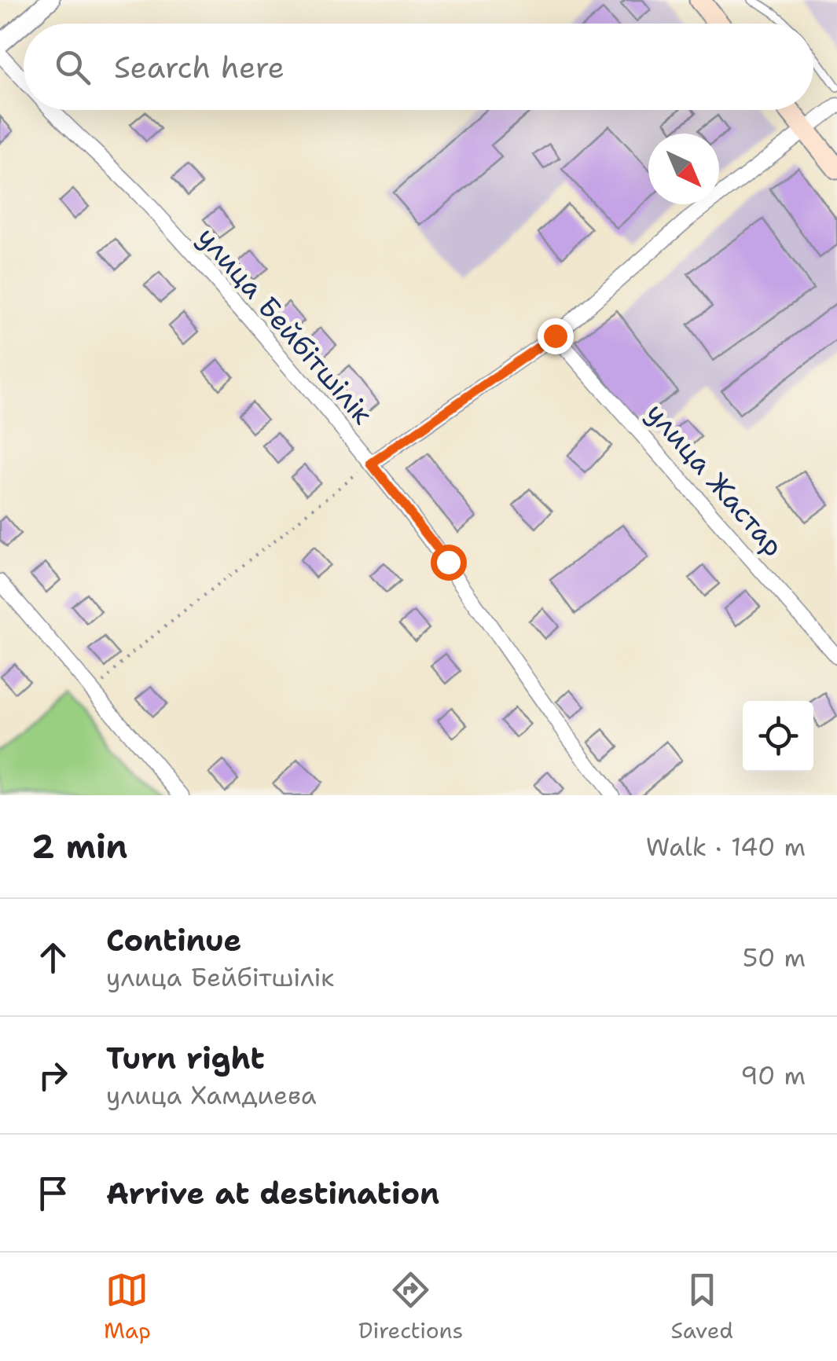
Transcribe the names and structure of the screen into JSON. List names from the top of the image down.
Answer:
{
  "streets": {
    "street": ["улица Бейбітшілік", "улица Жастар"]
  },
  "north": "bottom right",
  "page": {
    "search": "Search here",
    "heading": ["2 min", "Walk · 140 m"],
    "list": [
      ["Continue", "улица Бейбітшілік", "50 m"],
      ["Turn right", "улица Хамдиева", "90 m"],
      "Arrive at destination"
    ],
    "nav": ["Map", "Directions", "Saved"]
  }
}
